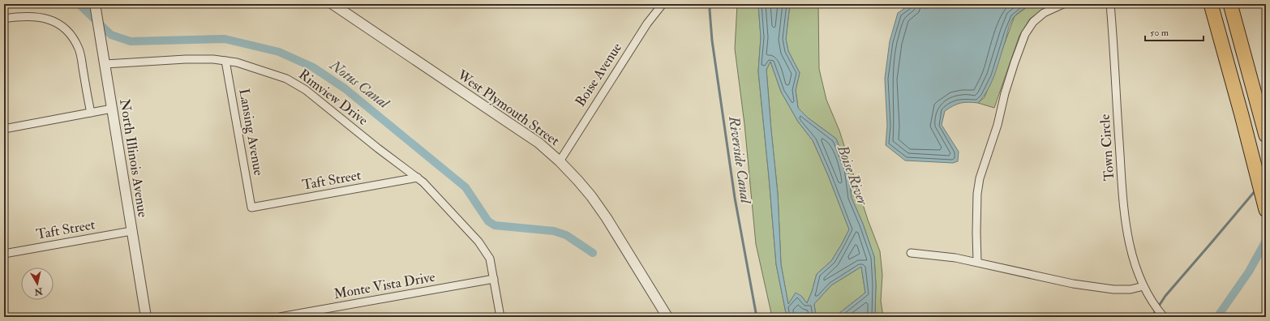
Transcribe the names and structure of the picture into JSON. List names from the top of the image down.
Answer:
{
  "streets": {
    "street": [
      "Boise Avenue",
      "Rimview Drive",
      "West Plymouth Street",
      "Lansing Avenue",
      "Town Circle",
      "North Illinois Avenue",
      "Taft Street",
      "Monte Vista Drive"
    ]
  },
  "crossings": [
    ["Boise Avenue", "West Plymouth Street"],
    ["Rimview Drive", "Lansing Avenue"],
    ["Rimview Drive", "North Illinois Avenue"],
    ["Rimview Drive", "Taft Street"],
    ["Rimview Drive", "Monte Vista Drive"],
    ["Lansing Avenue", "Taft Street"],
    ["North Illinois Avenue", "Taft Street"]
  ],
  "water": ["Notus Canal", "Riverside Canal", "Boise River"],
  "scale_bar": "50 m",
  "north": "bottom"
}
